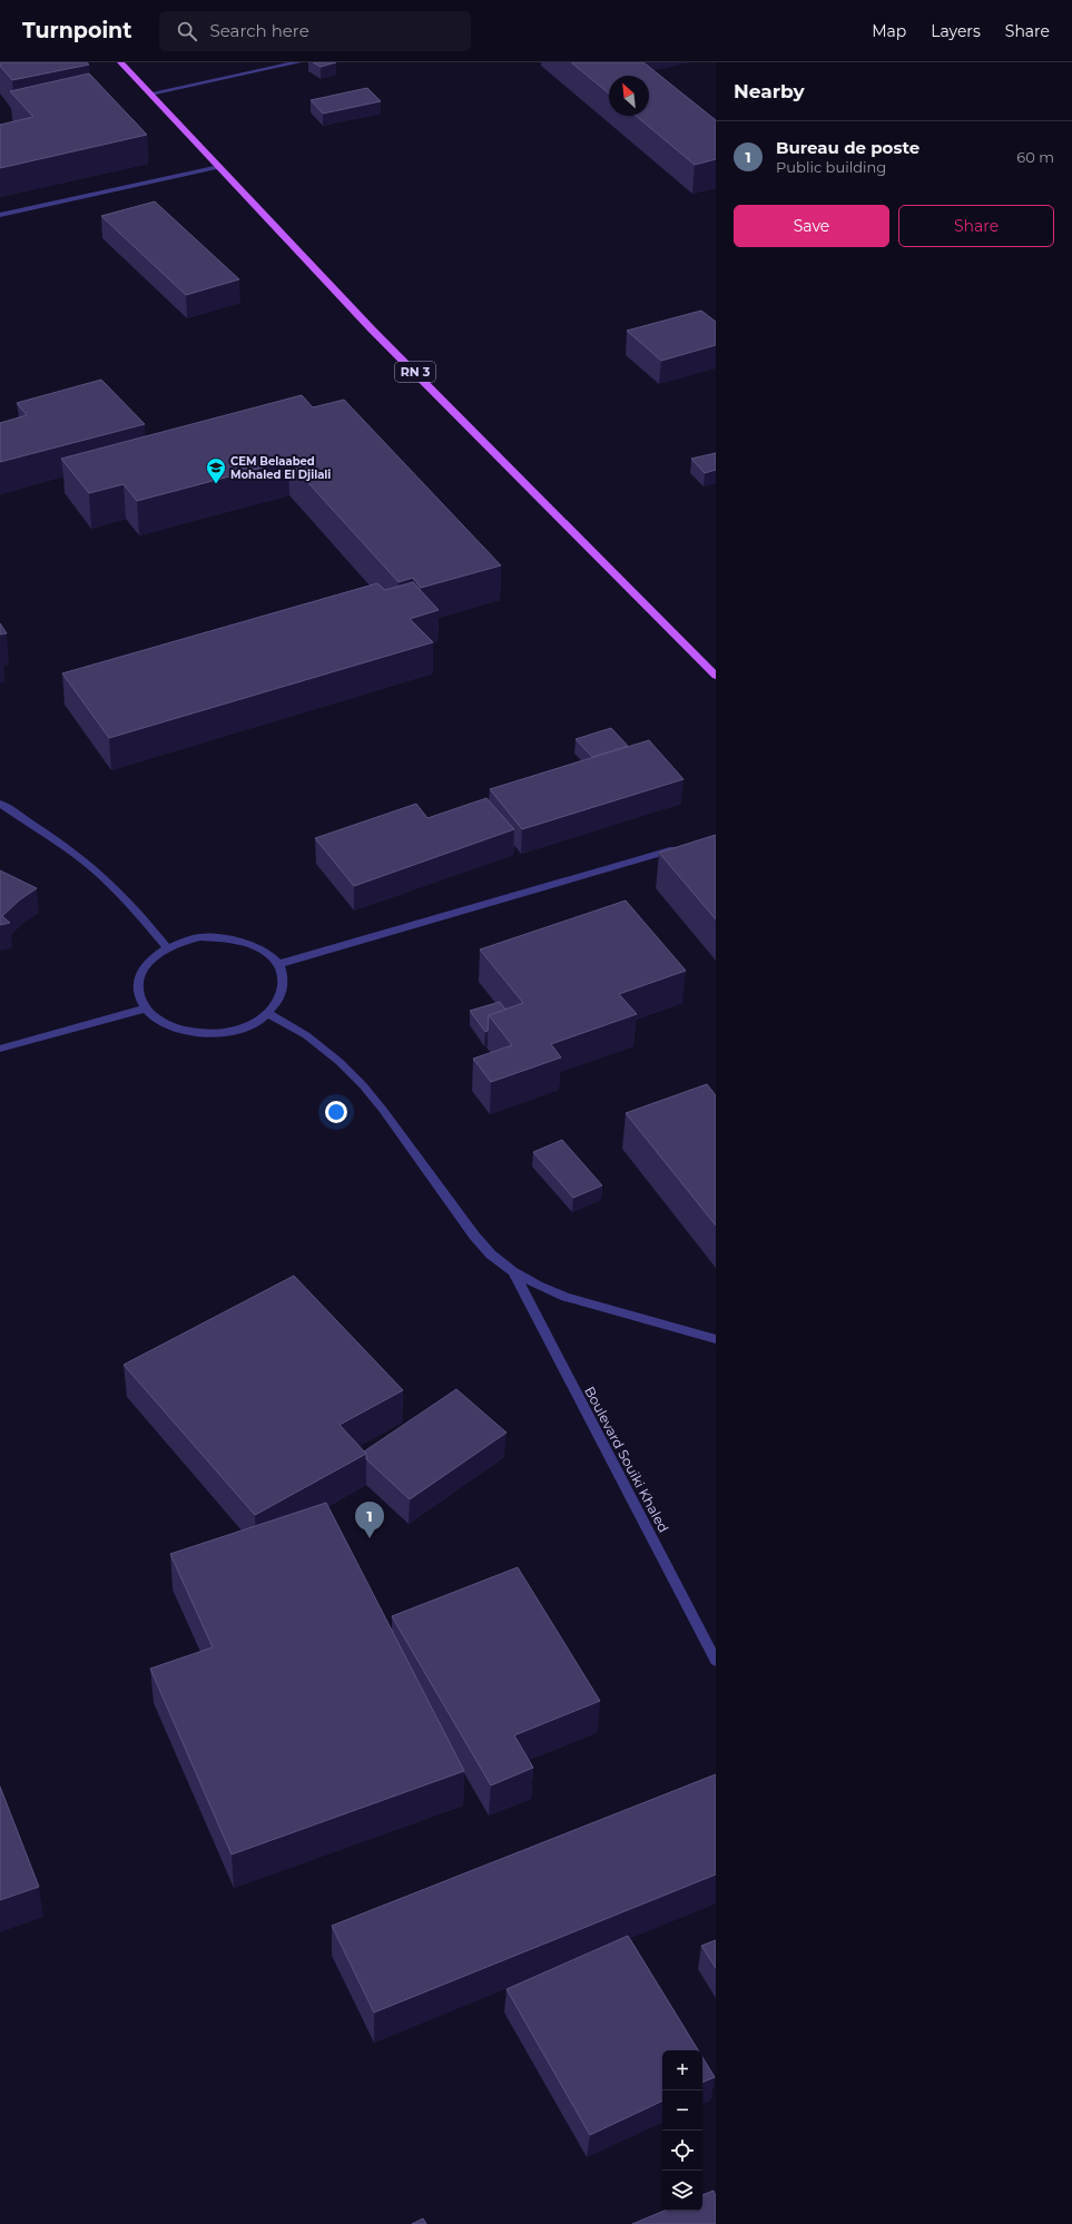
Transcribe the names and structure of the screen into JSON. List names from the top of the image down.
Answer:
{
  "streets": {
    "main road": ["RN 3"],
    "street": ["Boulevard Souiki Khaled"]
  },
  "places": {
    "school or university": ["CEM Belaabed Mohaled El Djilali"]
  },
  "north": "top left",
  "page": {
    "header": "Turnpoint",
    "search": "Search here",
    "nav": ["Map", "Layers", "Share"],
    "heading": "Nearby",
    "list": [
      {
        "mark": "1",
        "name": "Bureau de poste",
        "note": "Public building",
        "value": "60 m"
      }
    ],
    "buttons": ["Save", "Share"],
    "pins": "1",
    "map_buttons": ["+", "−"]
  }
}
